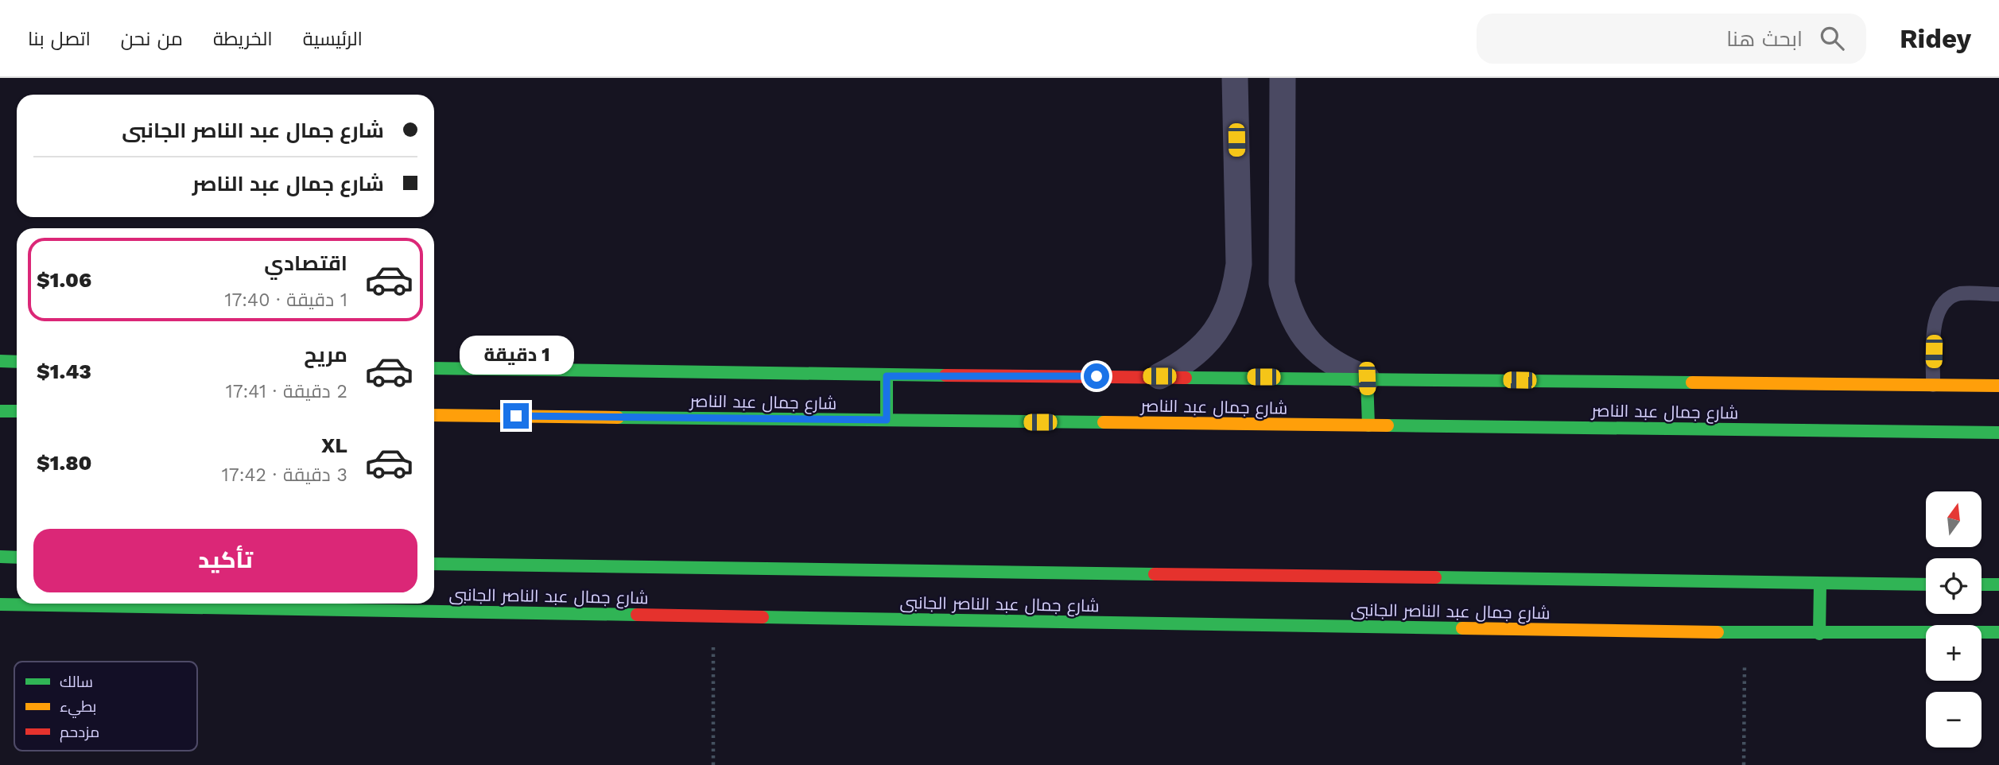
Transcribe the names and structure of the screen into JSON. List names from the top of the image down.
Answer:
{
  "streets": {
    "main road": ["شارع جمال عبد الناصر", "شارع جمال عبد الناصر الجانبى"]
  },
  "legend": ["سالك", "بطيء", "مزدحم"],
  "north": "top",
  "page": {
    "header": "Ridey",
    "search": "ابحث هنا",
    "nav": [
      "الرئيسية",
      "الخريطة",
      "من نحن",
      "اتصل بنا"
    ],
    "banner": ["شارع جمال عبد الناصر الجانبى", "شارع جمال عبد الناصر"],
    "list": [
      {
        "name": "اقتصادي",
        "note": "1 دقيقة · 17:40",
        "value": "$1.06"
      },
      {
        "name": "مريح",
        "note": "2 دقيقة · 17:41",
        "value": "$1.43"
      },
      {
        "name": "XL",
        "note": "3 دقيقة · 17:42",
        "value": "$1.80"
      }
    ],
    "bubble": "1 دقيقة",
    "map_buttons": ["+", "−"],
    "buttons": "تأكيد"
  }
}
